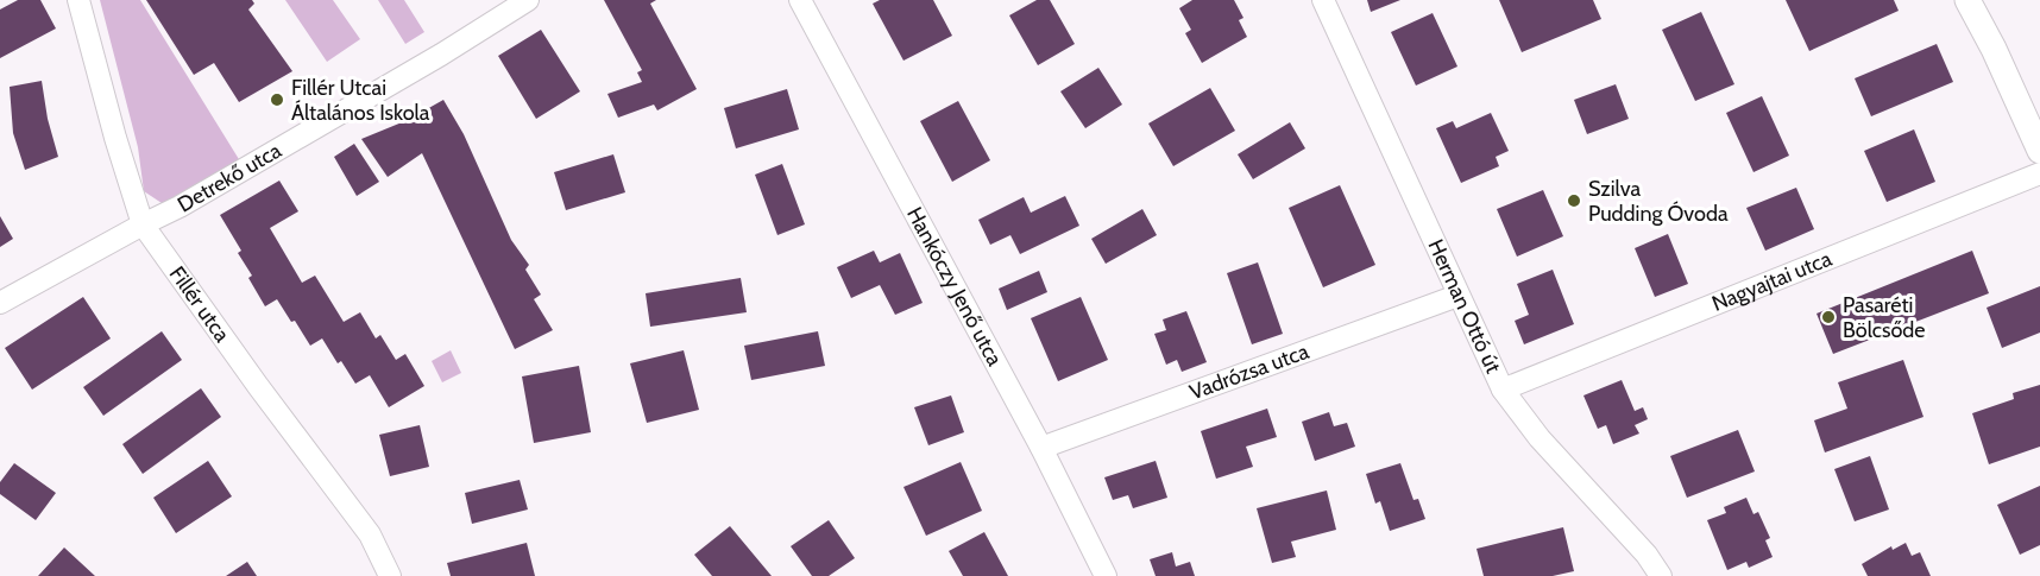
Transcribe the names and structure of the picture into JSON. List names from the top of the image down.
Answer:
{
  "streets": {
    "street": [
      "Detrekő utca",
      "Nagyajtai utca",
      "Hankóczy Jenő utca",
      "Fillér utca",
      "Herman Ottó út",
      "Vadrózsa utca"
    ]
  },
  "crossings": [
    ["Detrekő utca", "Fillér utca"],
    ["Nagyajtai utca", "Herman Ottó út"],
    ["Hankóczy Jenő utca", "Vadrózsa utca"],
    ["Herman Ottó út", "Vadrózsa utca"]
  ],
  "places": ["Fillér Utcai Általános Iskola", "Szilva Pudding Óvoda", "Pasaréti Bölcsőde"]
}
